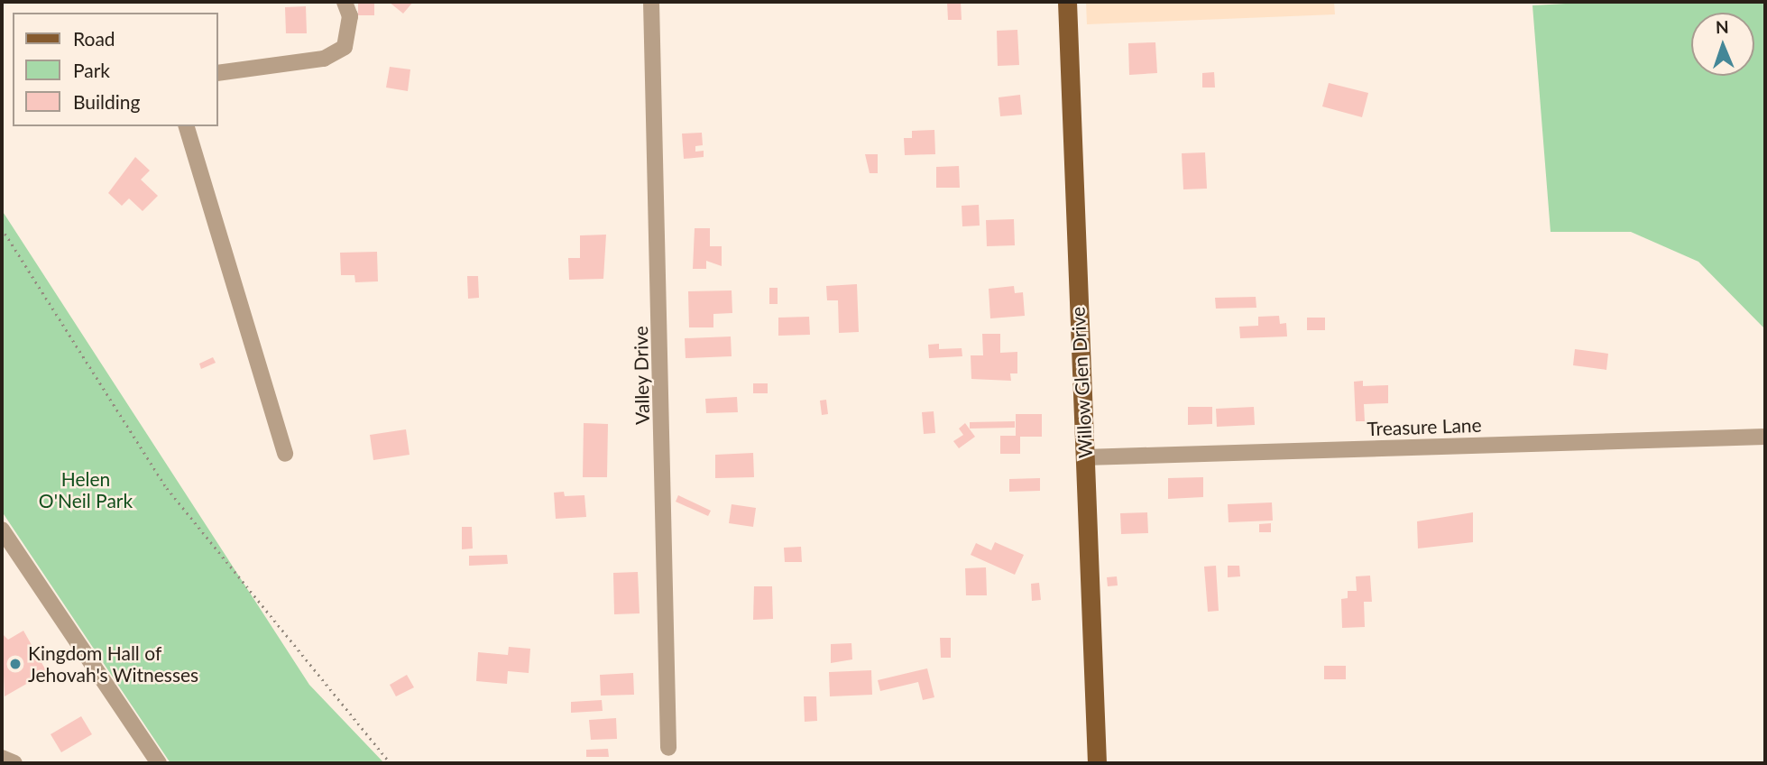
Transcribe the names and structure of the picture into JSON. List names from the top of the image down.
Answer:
{
  "streets": {
    "main road": ["Willow Glen Drive"],
    "street": ["Valley Drive", "Treasure Lane"]
  },
  "crossings": [
    ["Willow Glen Drive", "Treasure Lane"]
  ],
  "parks": ["Helen O'Neil Park"],
  "places": ["Kingdom Hall of Jehovah's Witnesses"],
  "legend": ["Road", "Park", "Building"],
  "north": "top"
}
